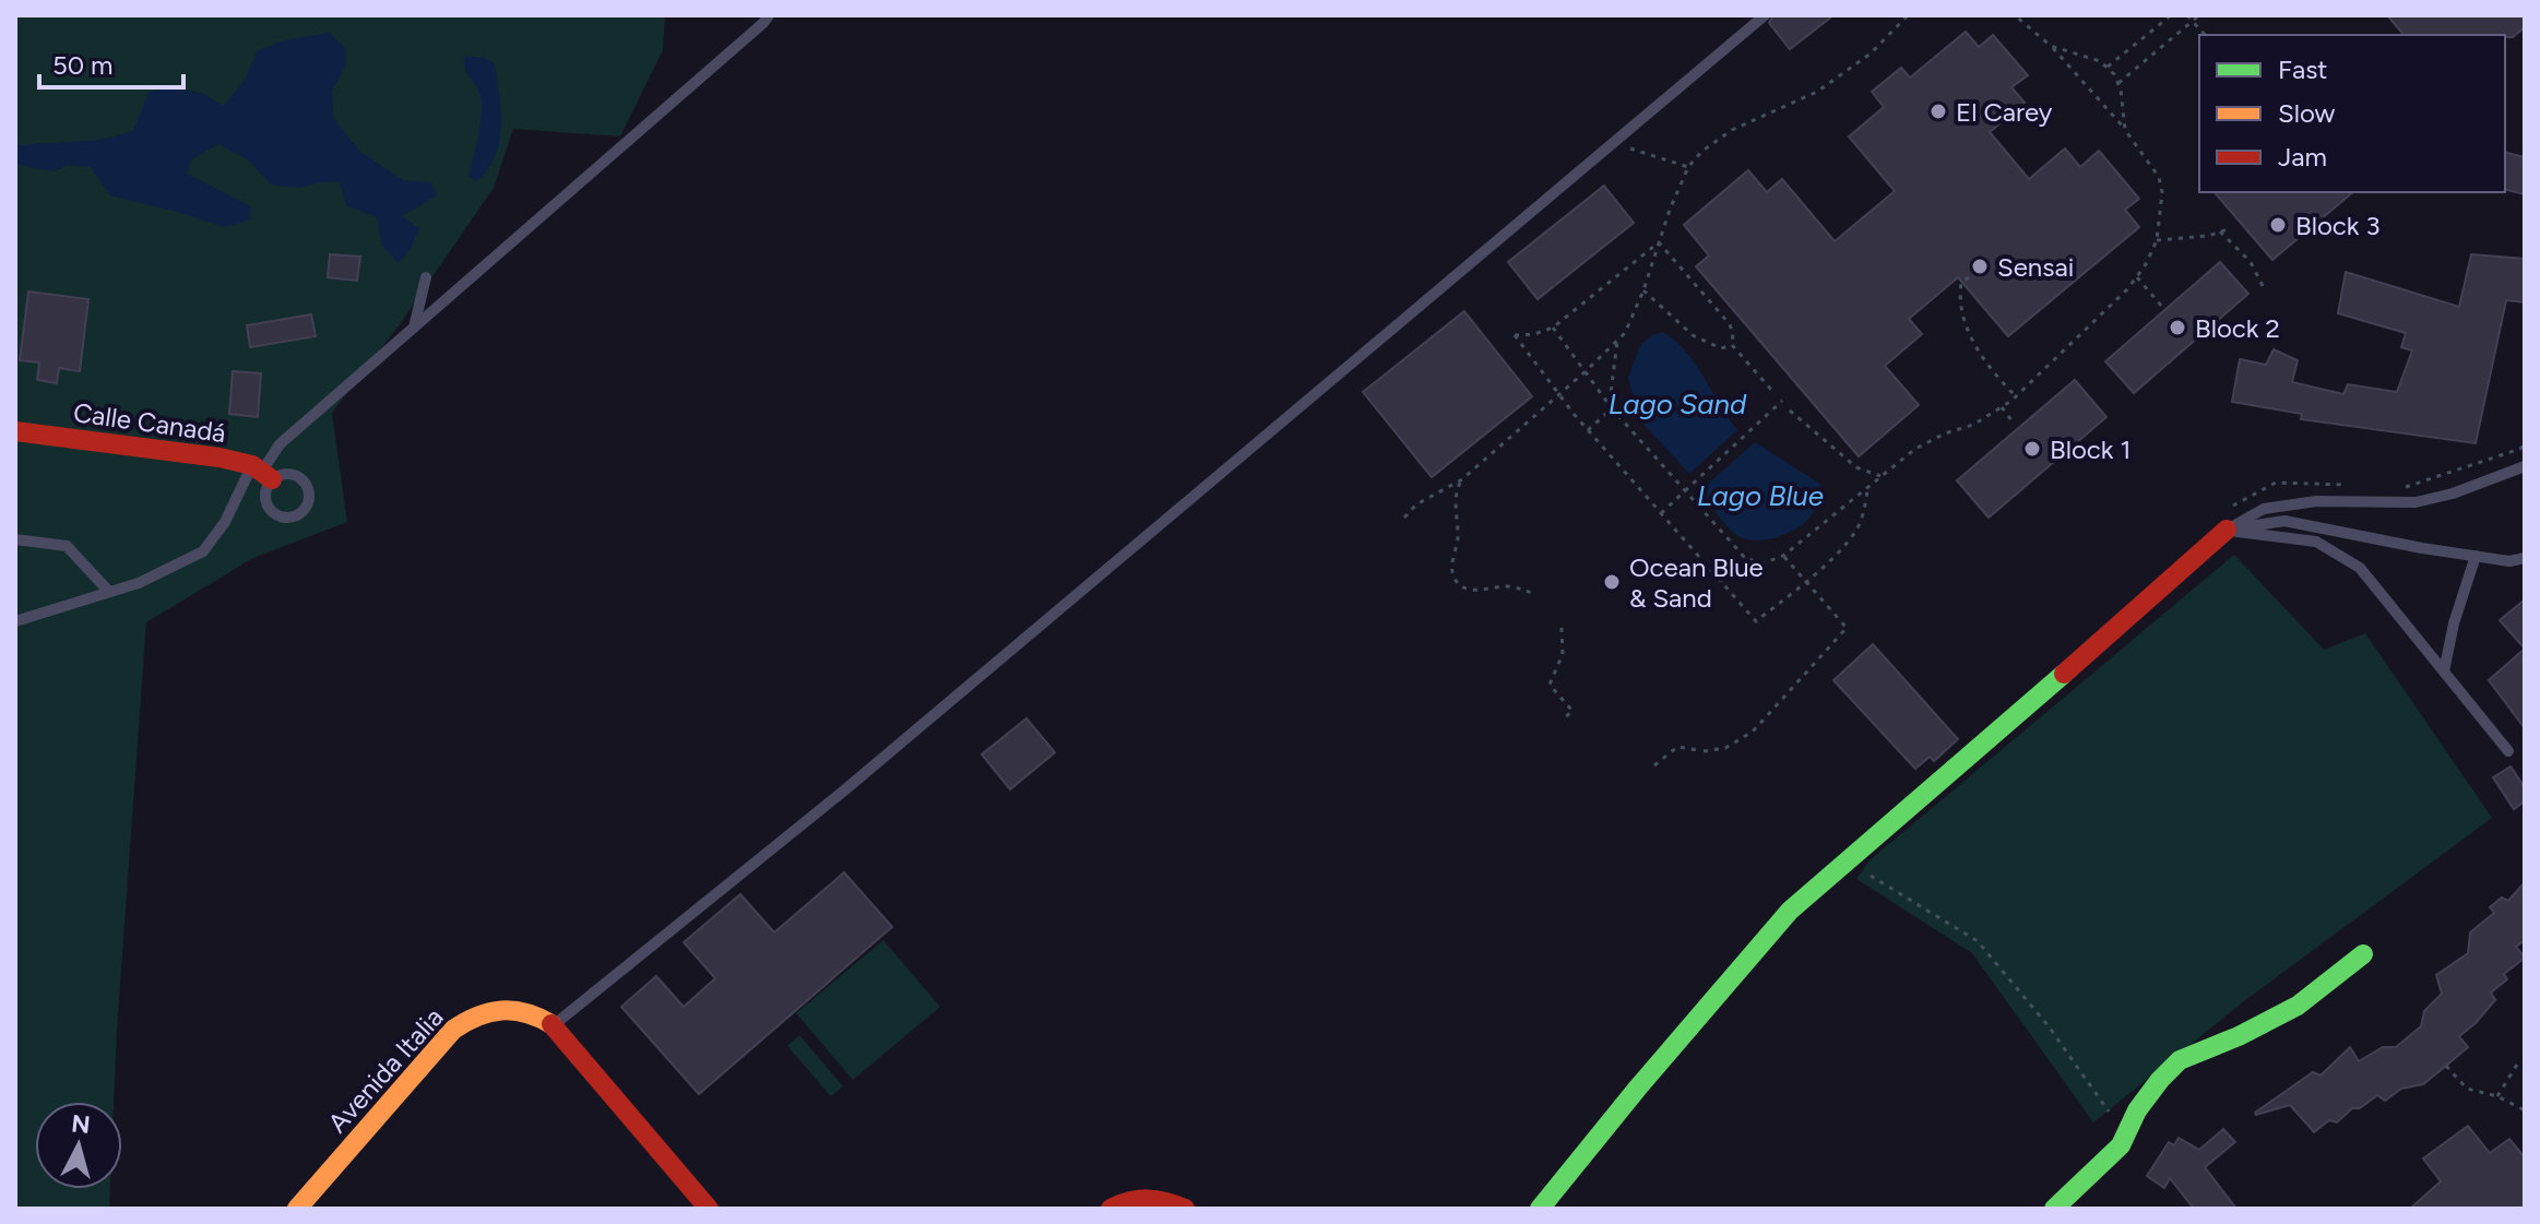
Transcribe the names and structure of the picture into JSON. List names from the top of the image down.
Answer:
{
  "streets": {
    "street": ["Calle Canadá", "Avenida Italia"]
  },
  "water": ["Lago Sand", "Lago Blue"],
  "places": [
    "El Carey",
    "Block 3",
    "Sensai",
    "Block 2",
    "Block 1",
    "Ocean Blue & Sand"
  ],
  "legend": ["Fast", "Slow", "Jam"],
  "scale_bar": "50 m",
  "north": "top"
}
